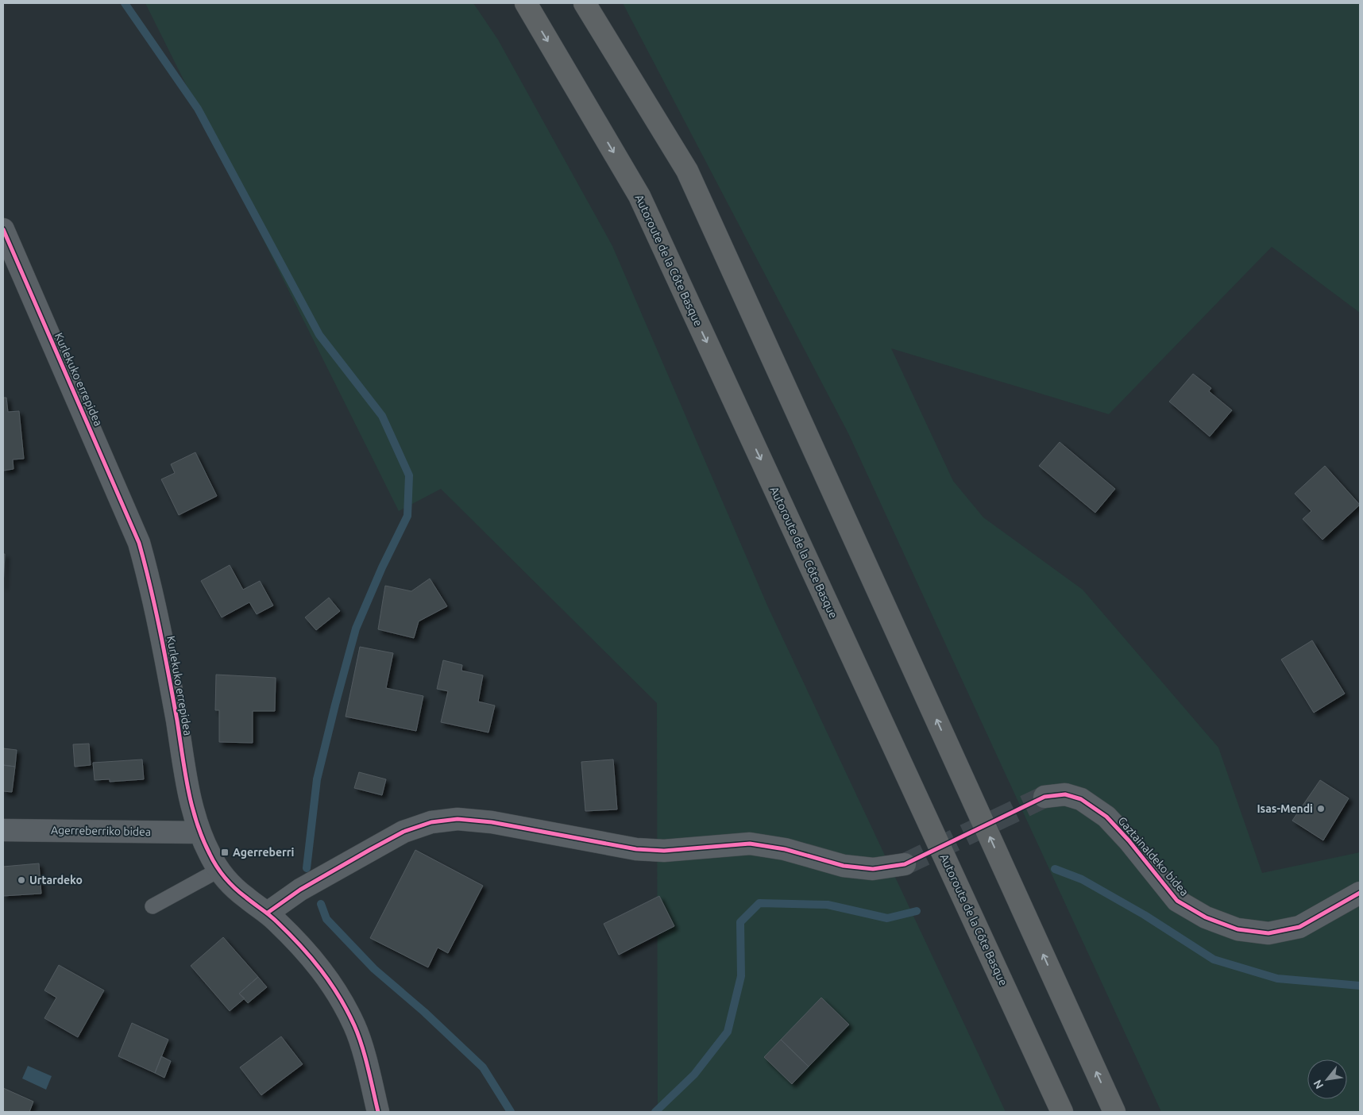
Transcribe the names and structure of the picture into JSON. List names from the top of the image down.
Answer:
{
  "streets": {
    "highway": ["Autoroute de la Côte Basque"],
    "street": ["Kurlekuko errepidea", "Agerreberriko bidea", "Gaztainaldeko bidea"]
  },
  "crossings": [
    ["Kurlekuko errepidea", "Agerreberriko bidea"]
  ],
  "places": {
    "other": ["Isas-Mendi", "Urtardeko"],
    "transit": ["Agerreberri"]
  },
  "north": "bottom left"
}
